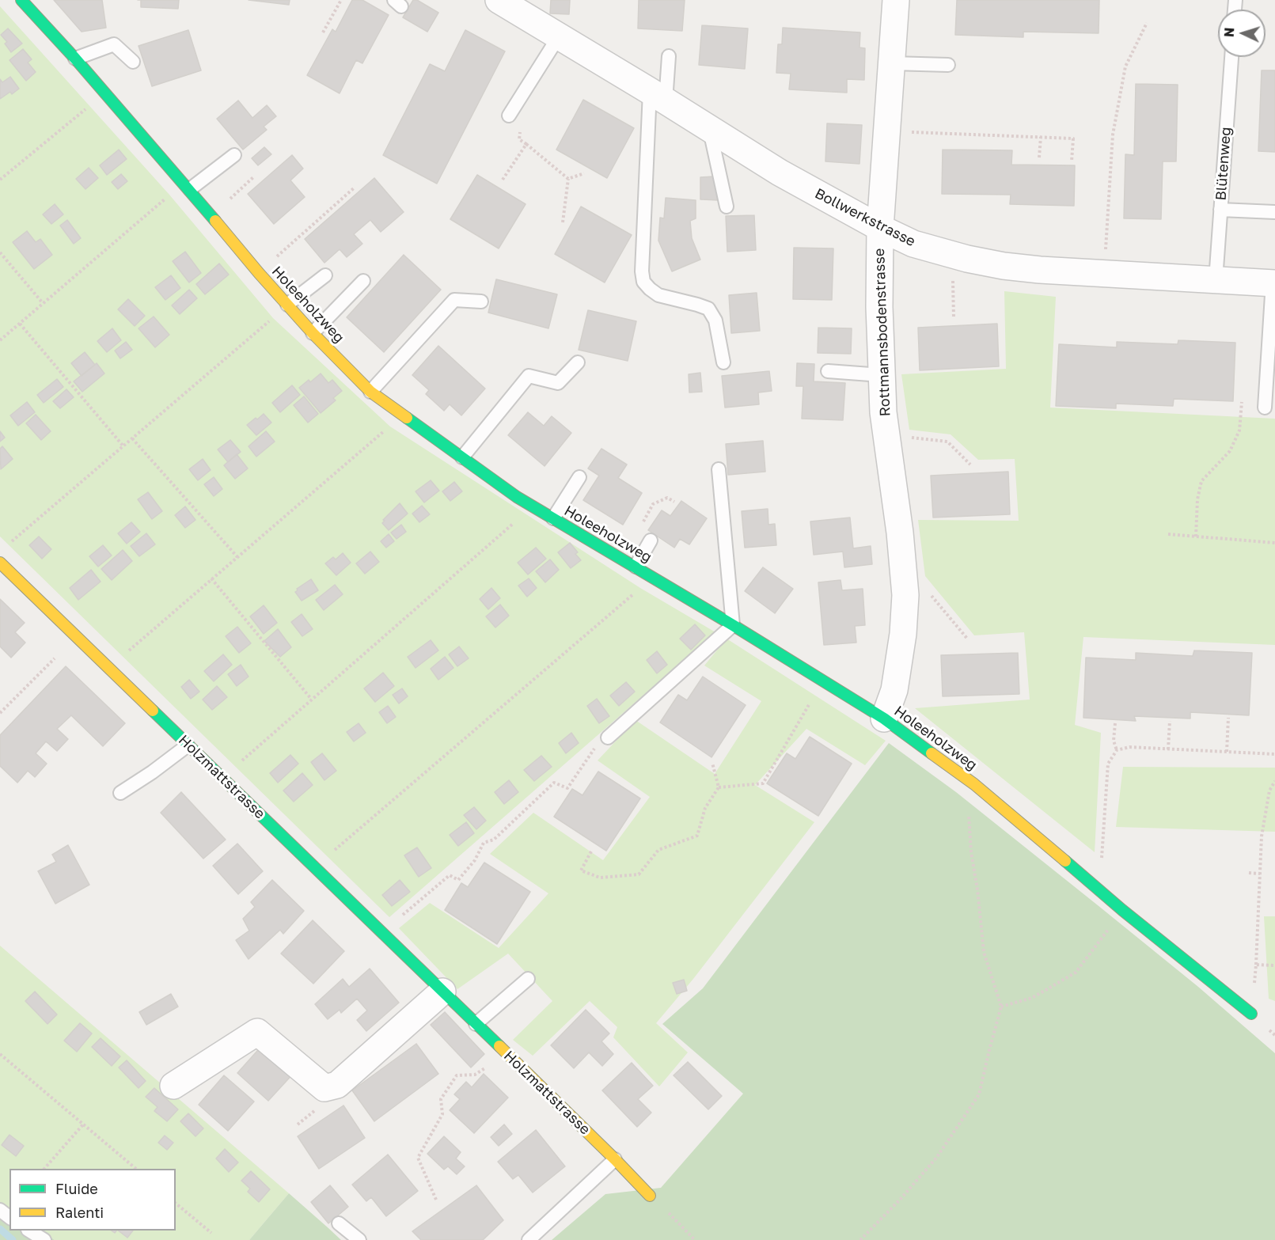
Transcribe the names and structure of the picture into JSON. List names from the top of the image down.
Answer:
{
  "streets": {
    "street": [
      "Bollwerkstrasse",
      "Holeeholzweg",
      "Rottmannsbodenstrasse",
      "Holzmattstrasse"
    ],
    "lane": ["Blütenweg"]
  },
  "crossings": [
    ["Blütenweg", "Bollwerkstrasse"],
    ["Bollwerkstrasse", "Rottmannsbodenstrasse"],
    ["Holeeholzweg", "Rottmannsbodenstrasse"]
  ],
  "legend": ["Fluide", "Ralenti"],
  "north": "left"
}
